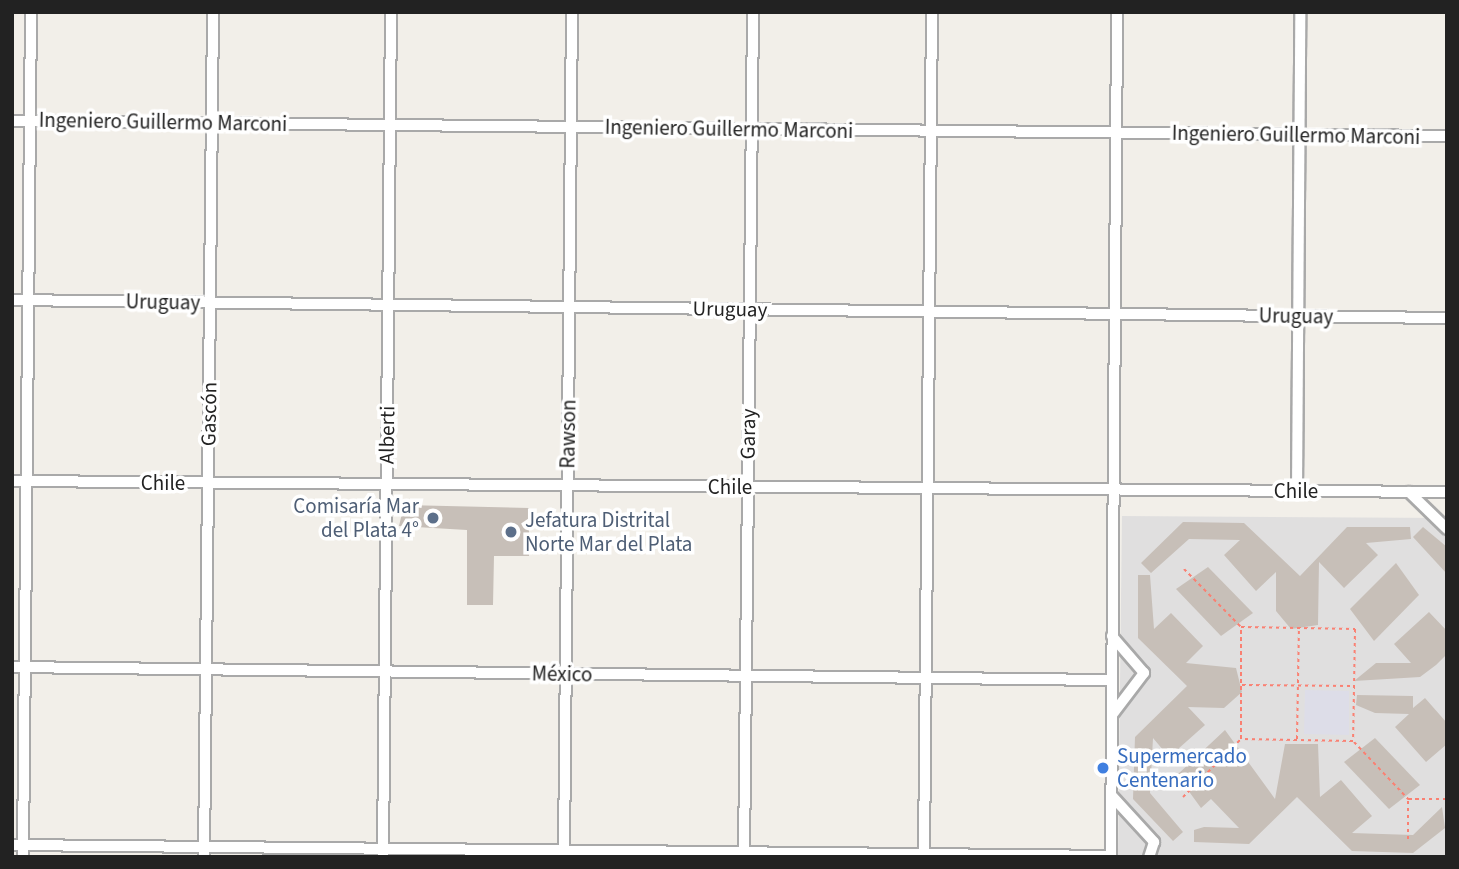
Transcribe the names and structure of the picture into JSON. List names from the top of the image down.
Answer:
{
  "streets": {
    "street": [
      "Ingeniero Guillermo Marconi",
      "Uruguay",
      "Gascón",
      "Rawson",
      "Garay",
      "Alberti",
      "Chile",
      "México"
    ]
  },
  "crossings": [
    ["Ingeniero Guillermo Marconi", "Gascón"],
    ["Ingeniero Guillermo Marconi", "Rawson"],
    ["Ingeniero Guillermo Marconi", "Garay"],
    ["Ingeniero Guillermo Marconi", "Alberti"],
    ["Uruguay", "Gascón"],
    ["Uruguay", "Rawson"],
    ["Uruguay", "Garay"],
    ["Uruguay", "Alberti"],
    ["Gascón", "Chile"],
    ["Gascón", "México"],
    ["Rawson", "Chile"],
    ["Rawson", "México"],
    ["Garay", "Chile"],
    ["Garay", "México"],
    ["Alberti", "Chile"],
    ["Alberti", "México"]
  ],
  "places": ["Comisaría Mar del Plata 4°", "Jefatura Distrital Norte Mar del Plata", "Supermercado Centenario"]
}
